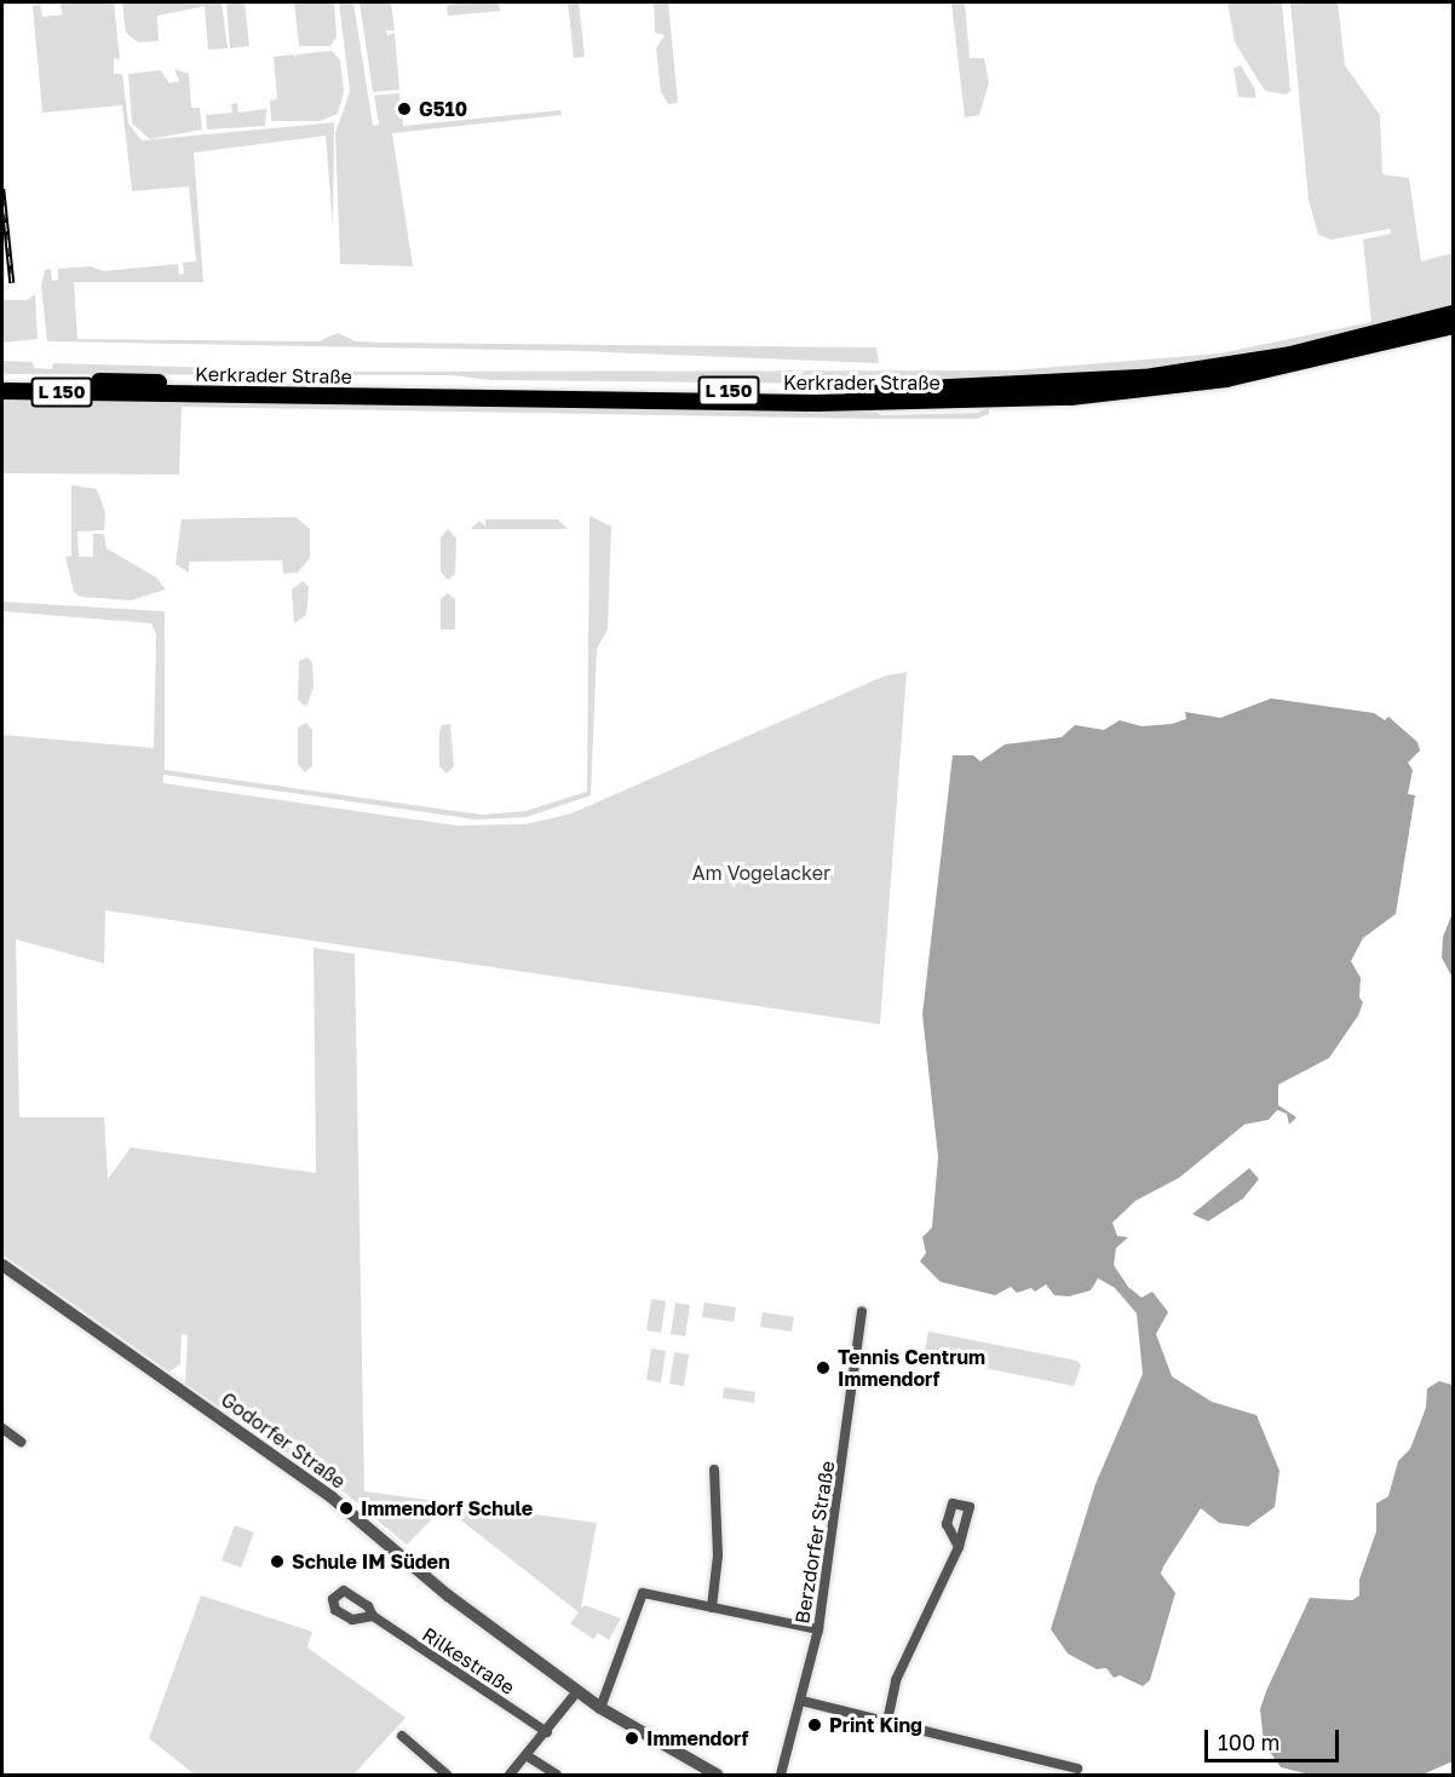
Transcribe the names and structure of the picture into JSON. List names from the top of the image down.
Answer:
{
  "streets": {
    "highway": ["Kerkrader Straße", "L 150"],
    "street": ["Godorfer Straße", "Berzdorfer Straße", "Rilkestraße"]
  },
  "parks": ["Am Vogelacker"],
  "places": [
    "G510",
    "Tennis Centrum Immendorf",
    "Immendorf Schule",
    "Schule IM Süden",
    "Print King",
    "Immendorf"
  ],
  "scale_bar": "100 m"
}
